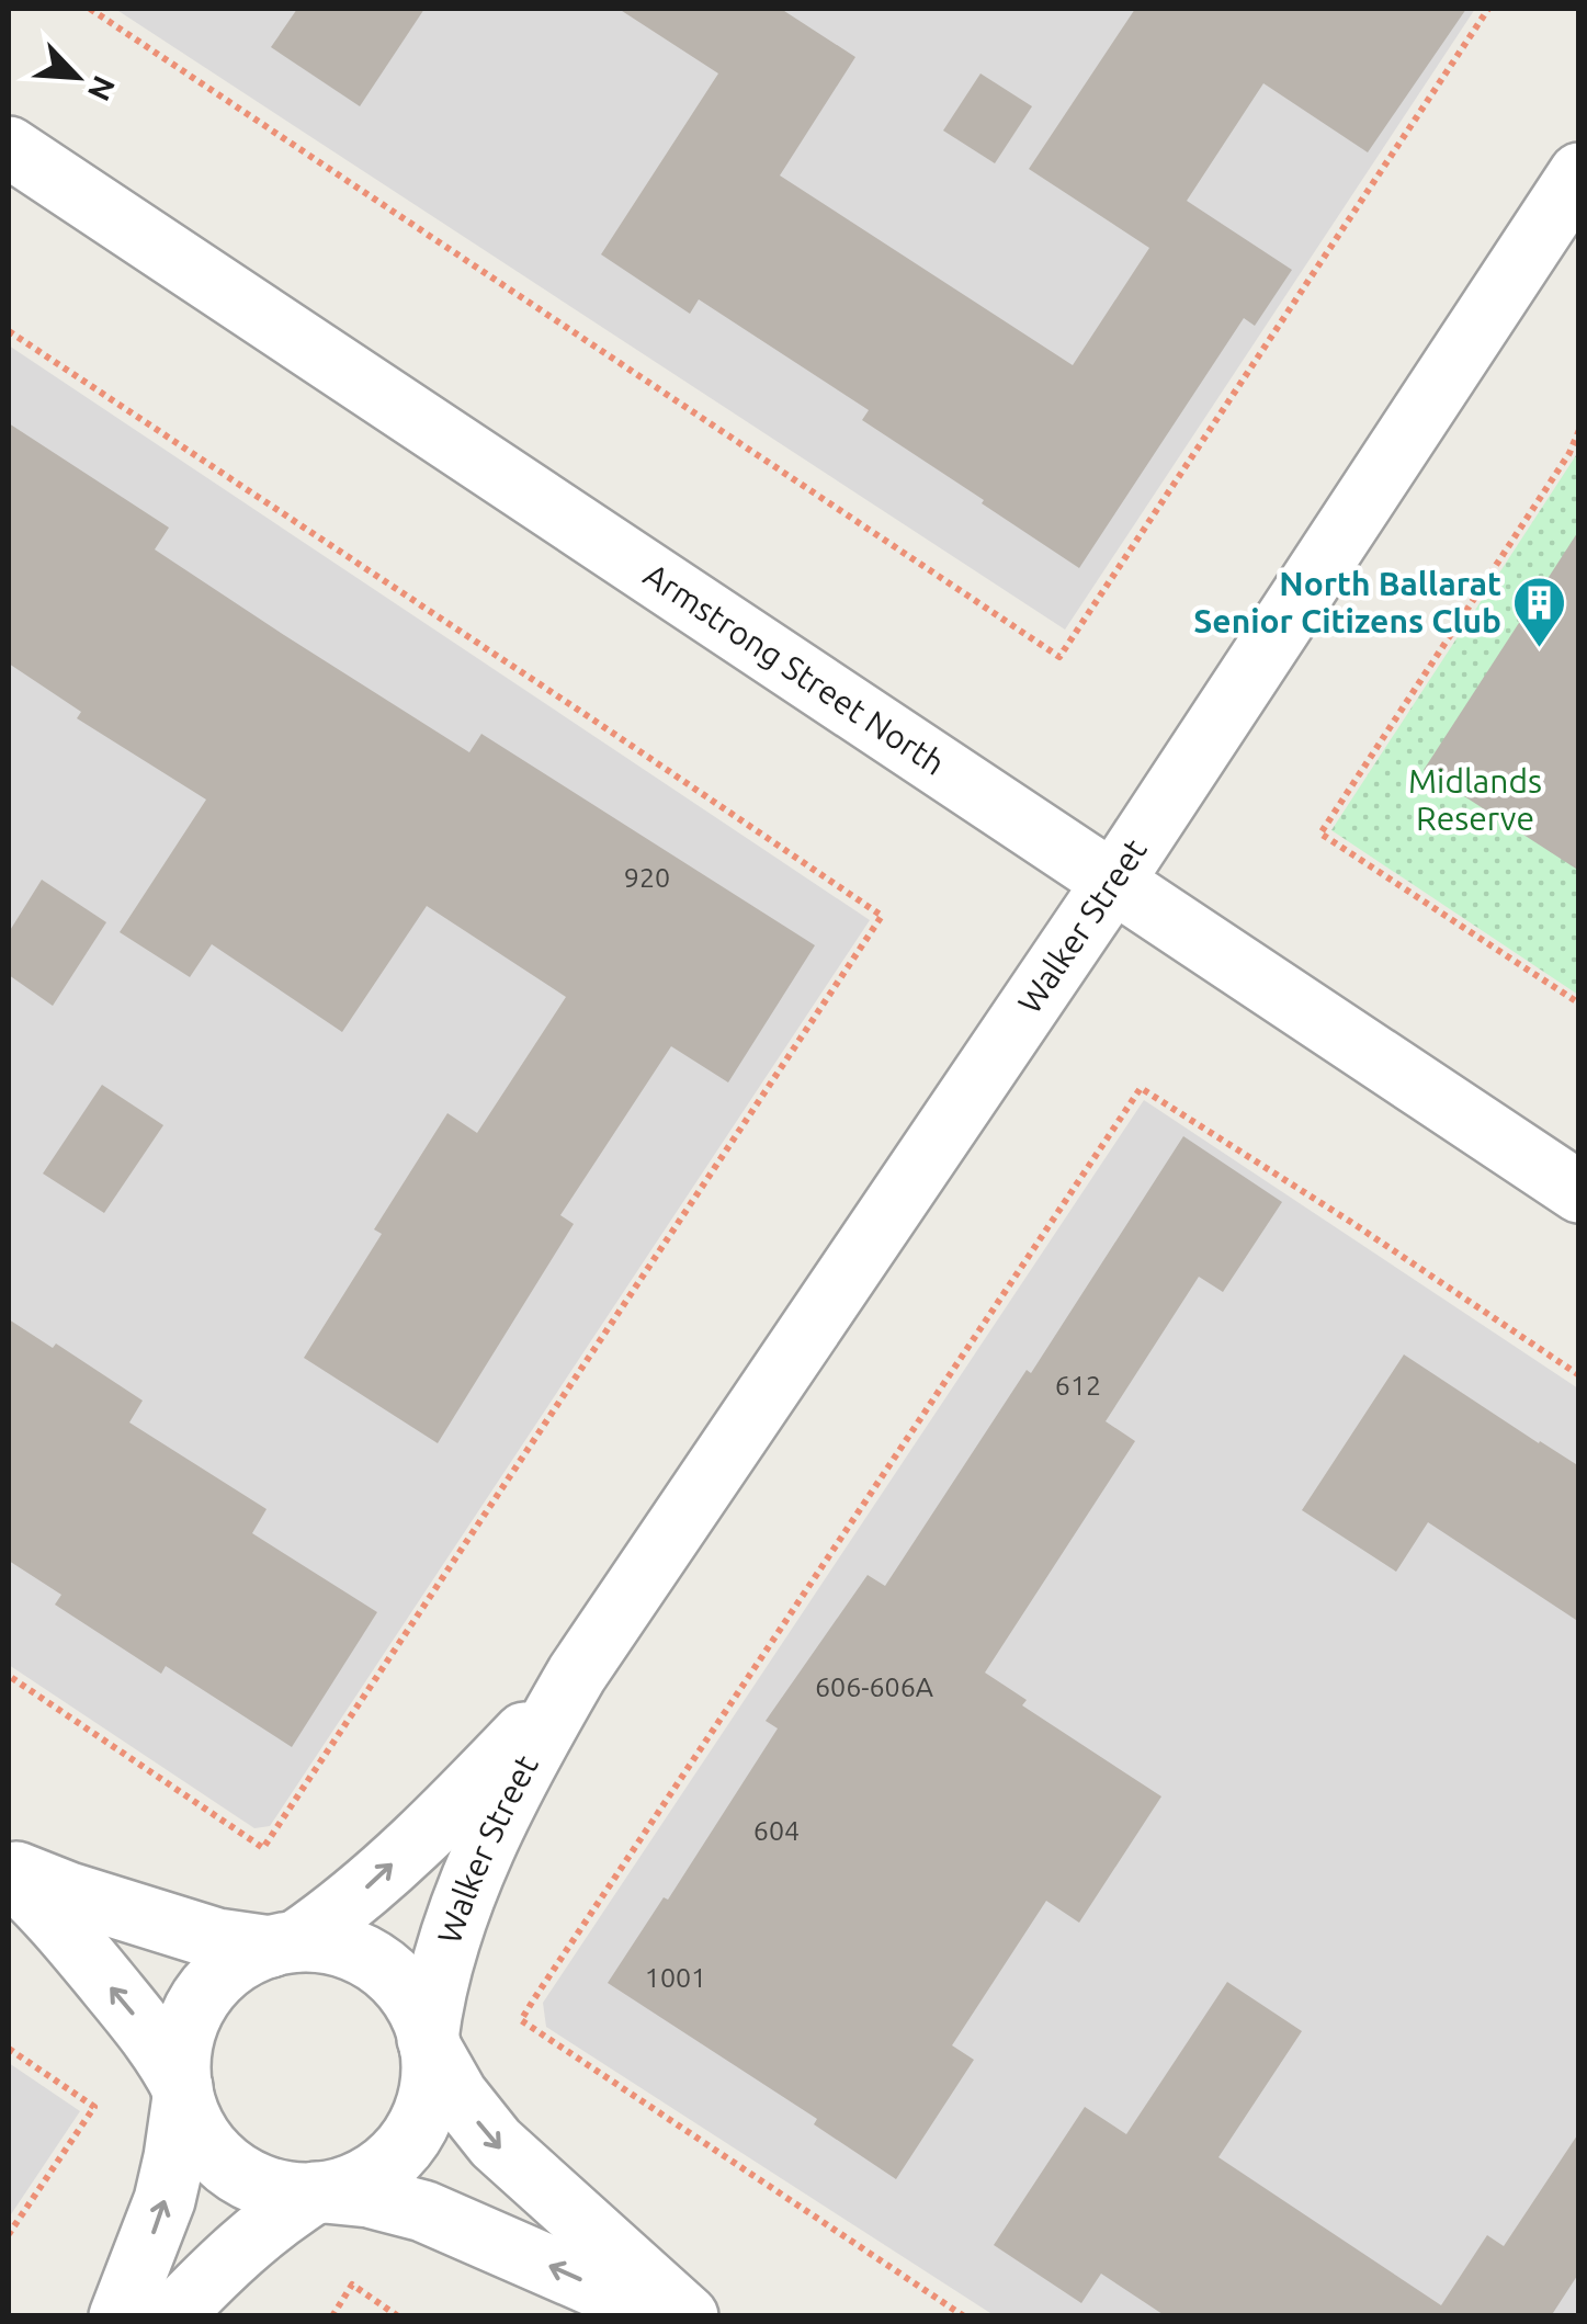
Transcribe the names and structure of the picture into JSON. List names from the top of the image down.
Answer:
{
  "streets": {
    "street": ["Armstrong Street North", "Walker Street"]
  },
  "crossings": [
    ["Armstrong Street North", "Walker Street"]
  ],
  "parks": ["Midlands Reserve"],
  "places": {
    "building": ["North Ballarat Senior Citizens Club"]
  },
  "house_numbers": [
    "920",
    "612",
    "606-606A",
    "604",
    "1001"
  ],
  "north": "bottom right"
}
